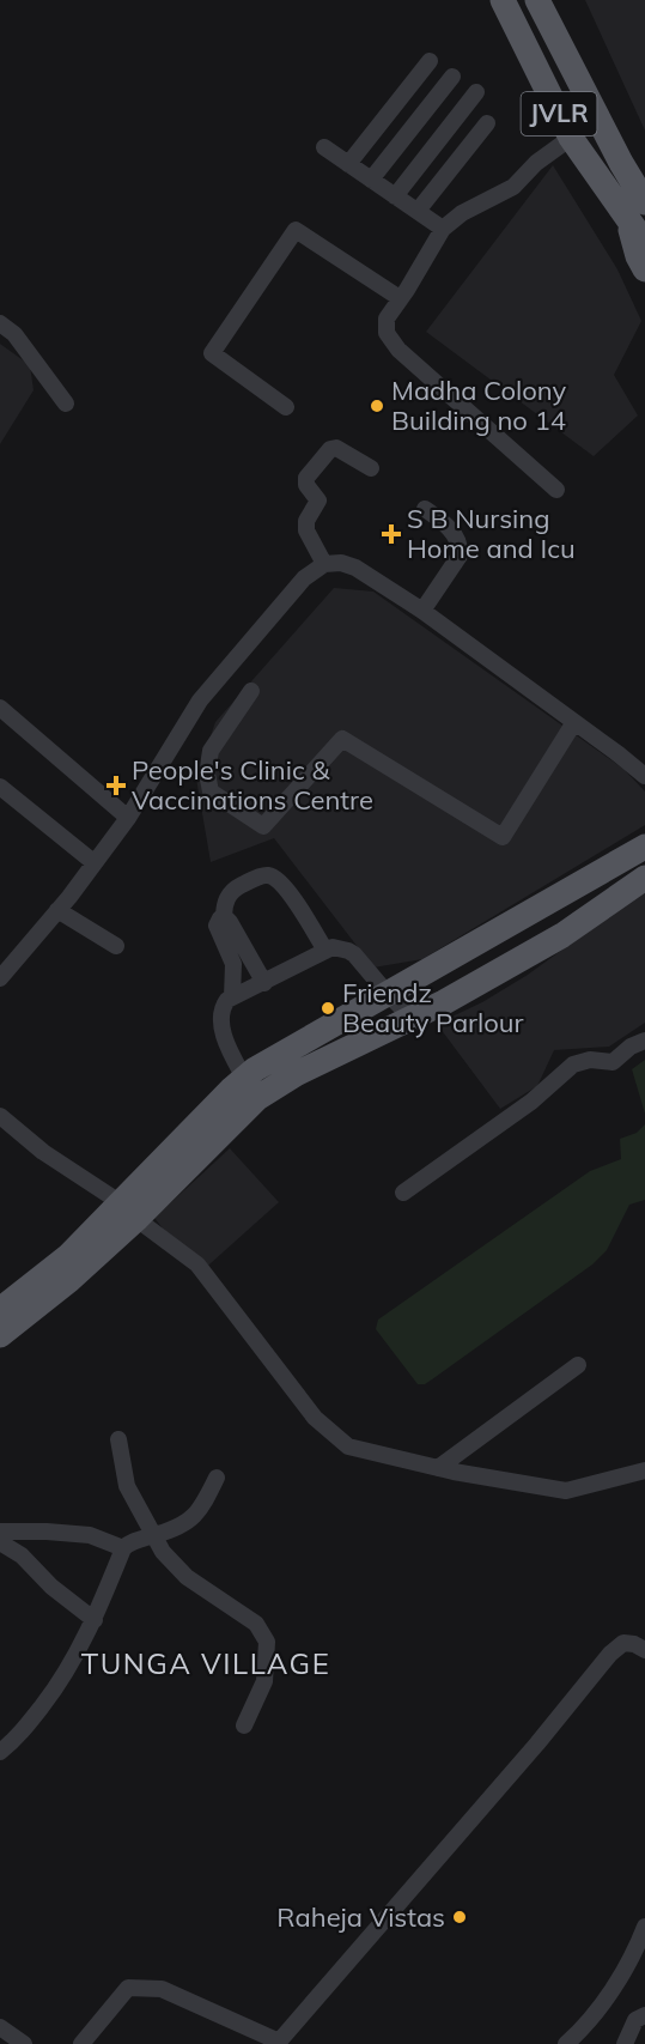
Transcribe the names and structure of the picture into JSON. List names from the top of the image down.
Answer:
{
  "streets": {
    "main road": ["JVLR"]
  },
  "districts": ["TUNGA VILLAGE"],
  "places": {
    "other": ["Madha Colony Building no 14", "Friendz Beauty Parlour", "Raheja Vistas"],
    "health": ["S B Nursing Home and Icu", "People's Clinic & Vaccinations Centre"]
  }
}
